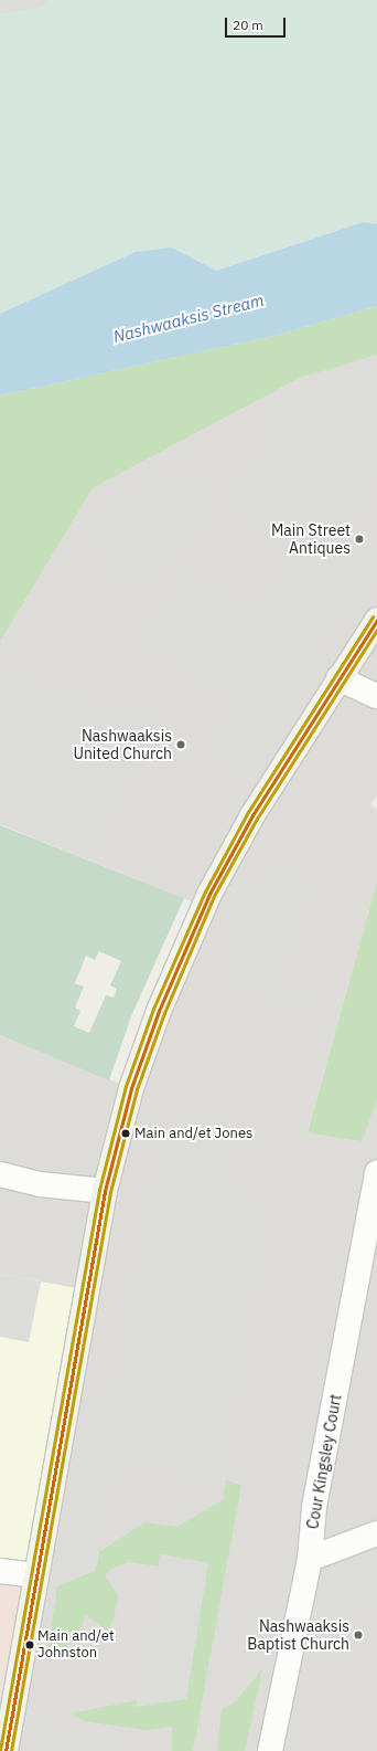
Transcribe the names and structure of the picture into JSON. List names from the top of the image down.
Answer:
{
  "streets": {
    "street": ["Cour Kingsley Court"]
  },
  "water": ["Nashwaaksis Stream"],
  "places": [
    "Main Street Antiques",
    "Nashwaaksis United Church",
    "Main and/et Jones",
    "Nashwaaksis Baptist Church",
    "Main and/et Johnston"
  ],
  "scale_bar": "20 m"
}
